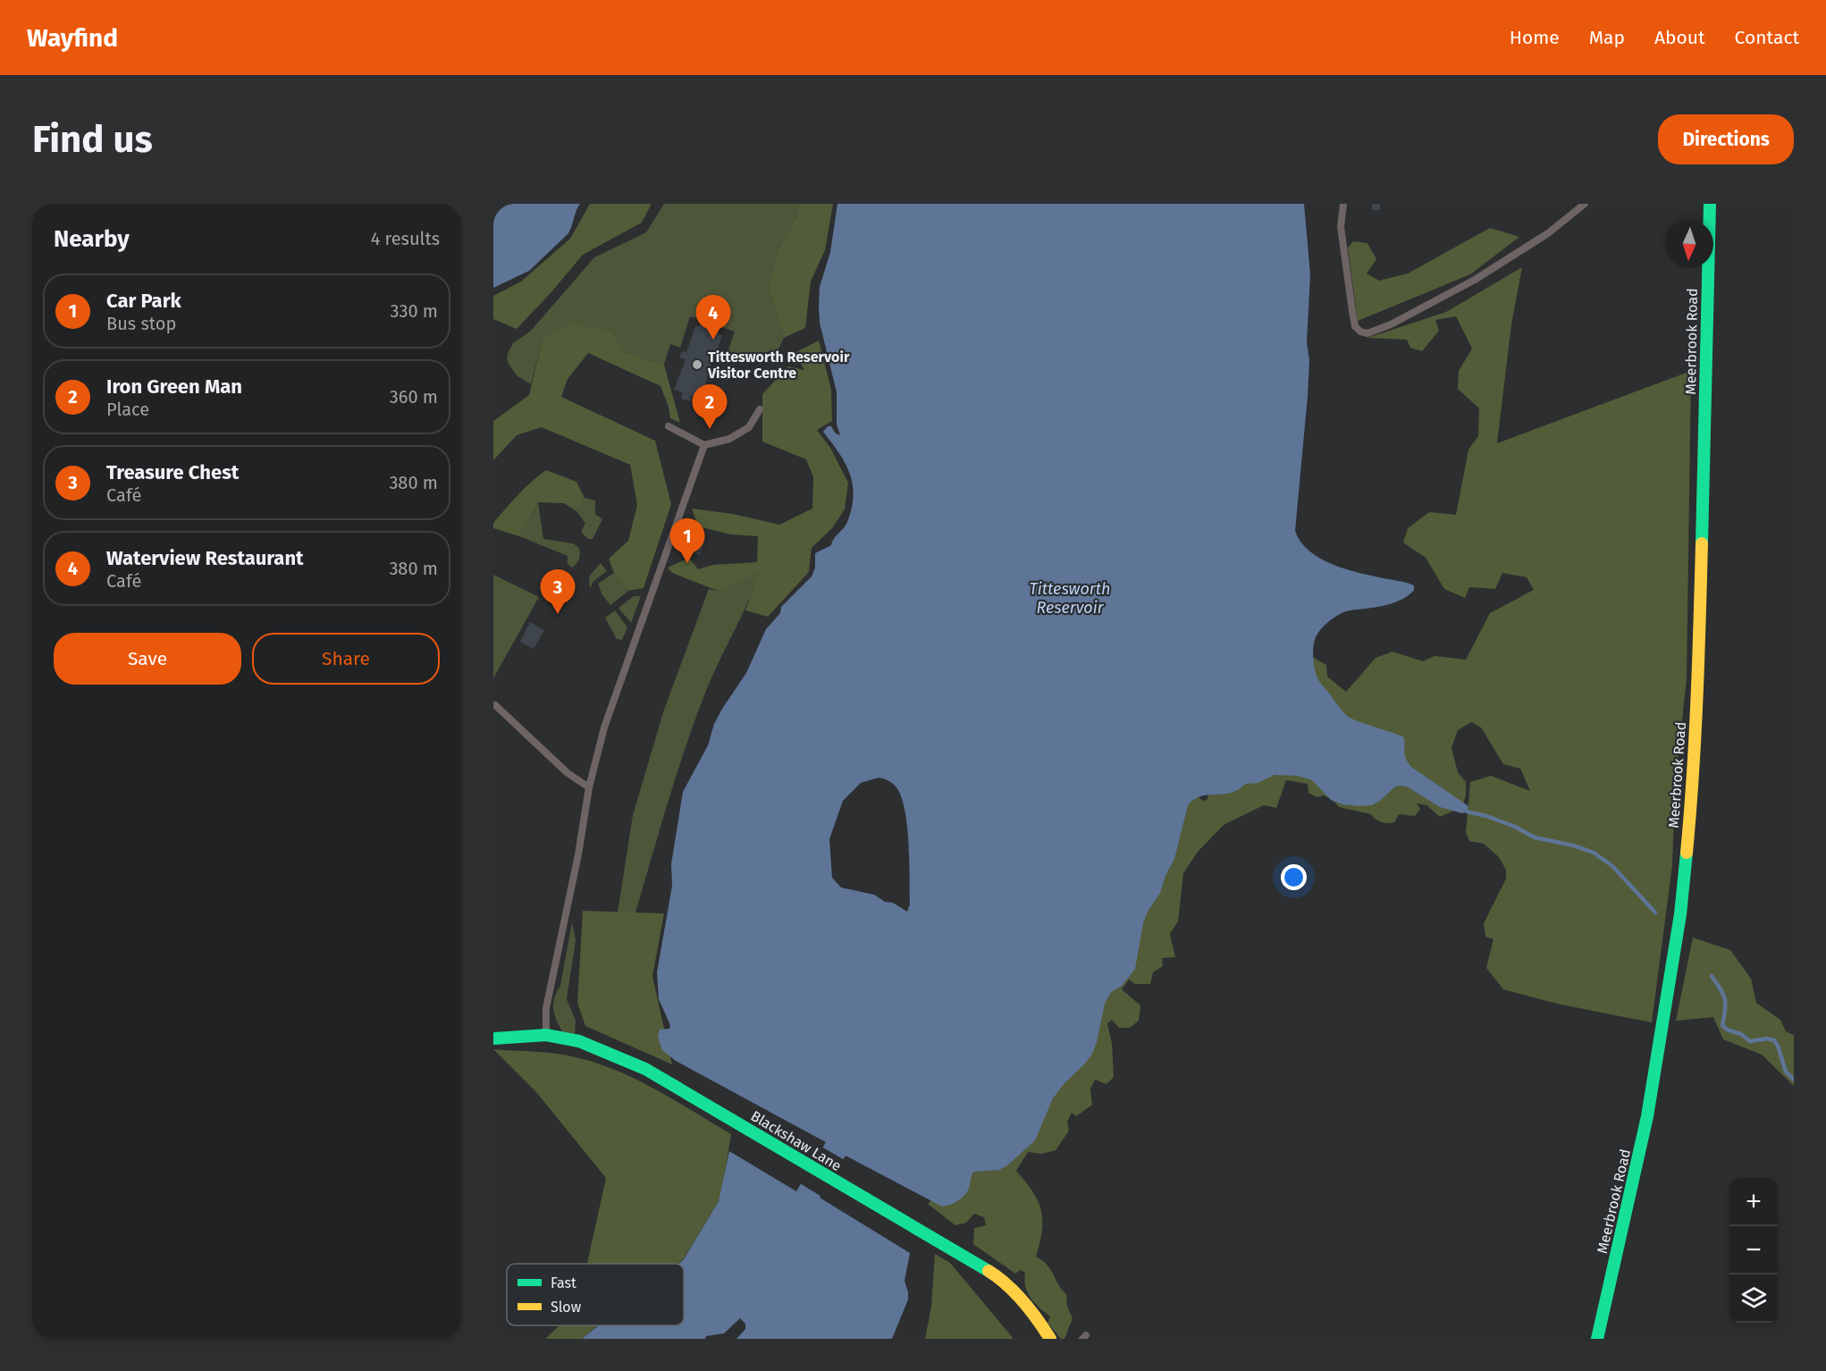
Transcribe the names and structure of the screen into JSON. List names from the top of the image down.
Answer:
{
  "streets": {
    "street": ["Meerbrook Road", "Blackshaw Lane"]
  },
  "water": ["Tittesworth Reservoir"],
  "places": ["Tittesworth Reservoir Visitor Centre"],
  "legend": ["Fast", "Slow"],
  "north": "bottom",
  "page": {
    "header": "Wayfind",
    "nav": [
      "Home",
      "Map",
      "About",
      "Contact"
    ],
    "buttons": [
      "Directions",
      ["Save", "Share"]
    ],
    "title": "Find us",
    "heading": ["Nearby", "4 results"],
    "list": [
      {
        "mark": "1",
        "name": "Car Park",
        "note": "Bus stop",
        "value": "330 m"
      },
      {
        "mark": "2",
        "name": "Iron Green Man",
        "note": "Place",
        "value": "360 m"
      },
      {
        "mark": "3",
        "name": "Treasure Chest",
        "note": "Café",
        "value": "380 m"
      },
      {
        "mark": "4",
        "name": "Waterview Restaurant",
        "note": "Café",
        "value": "380 m"
      }
    ],
    "pins": [
      "4",
      "2",
      "1",
      "3"
    ],
    "map_buttons": ["+", "−"]
  }
}
